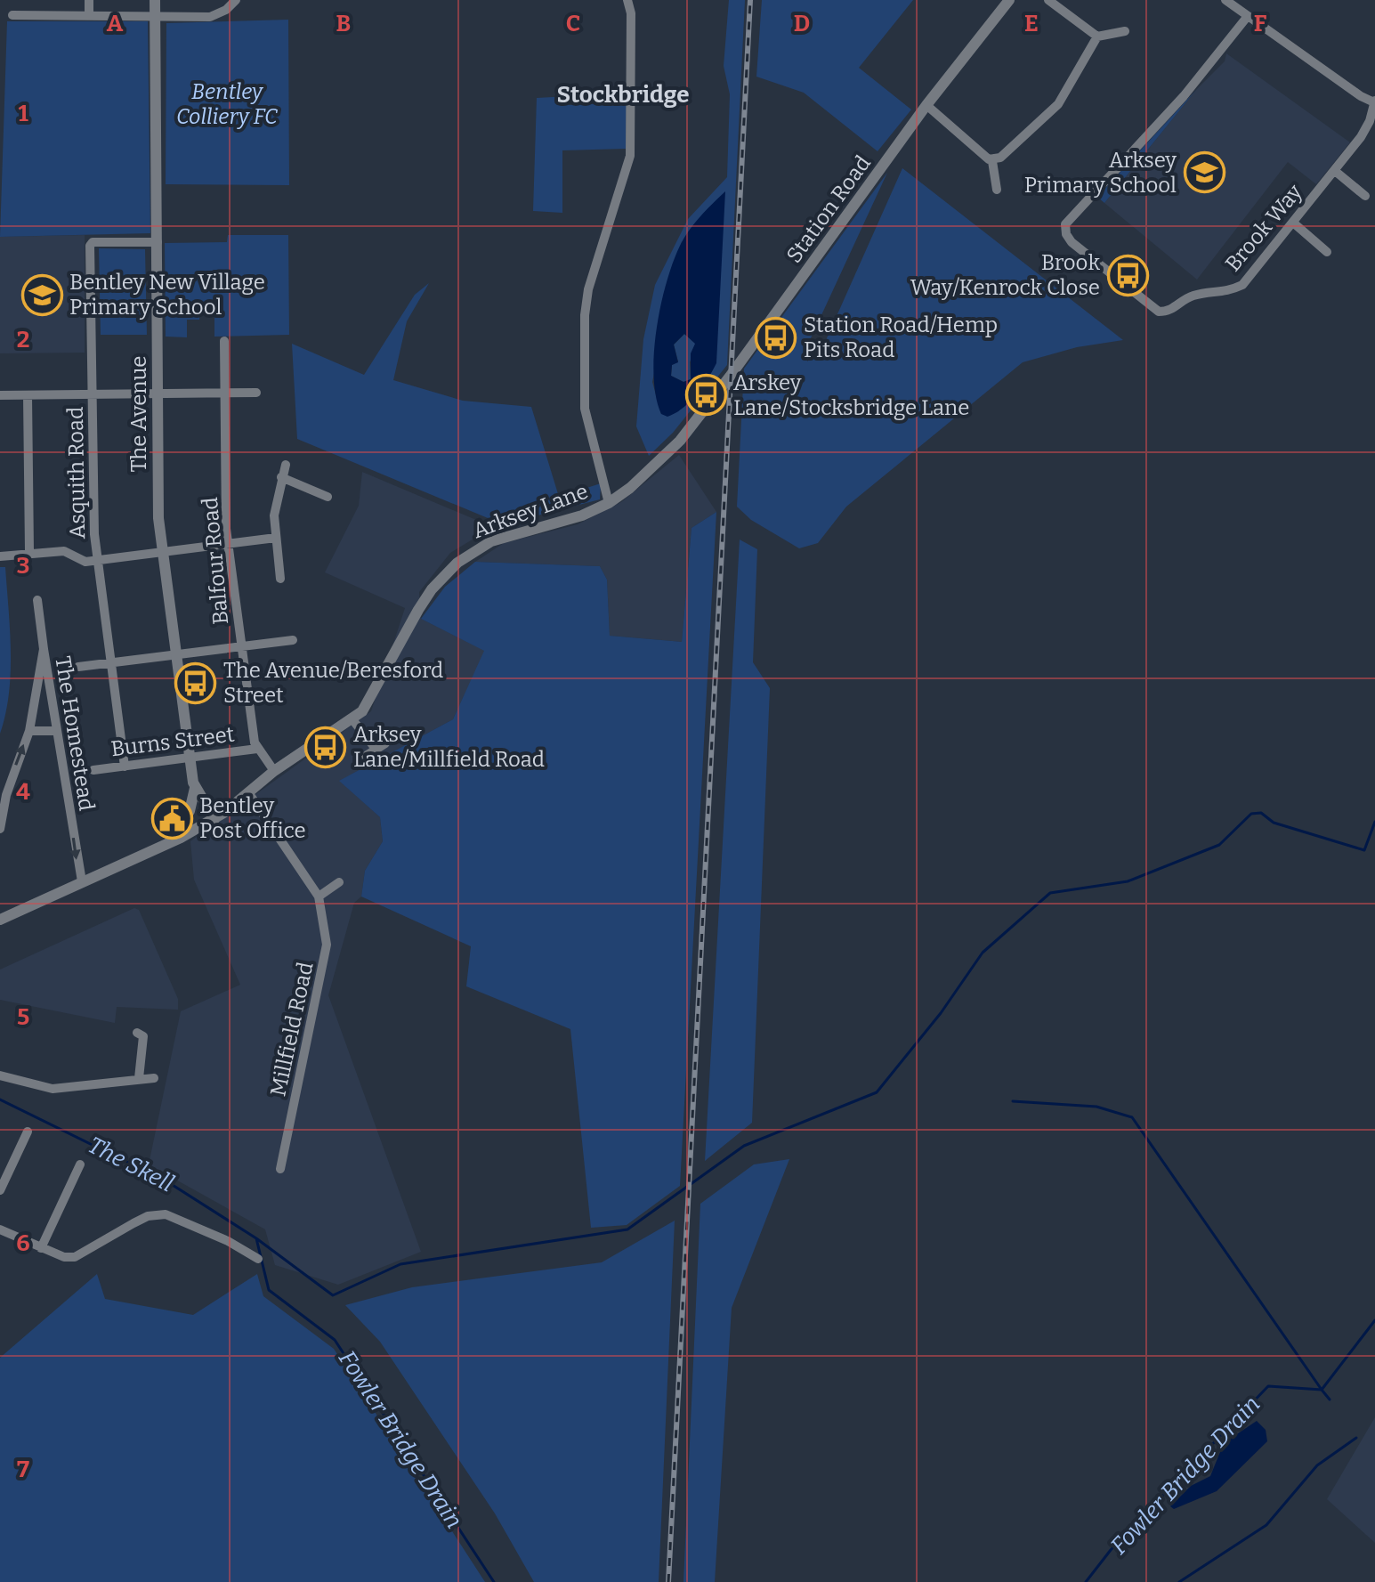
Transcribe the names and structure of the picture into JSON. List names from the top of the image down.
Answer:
{
  "streets": {
    "street": [
      "Station Road",
      "Brook Way",
      "The Avenue",
      "Asquith Road",
      "Arksey Lane",
      "Balfour Road",
      "The Homestead",
      "Burns Street",
      "Millfield Road"
    ]
  },
  "crossings": [
    ["Station Road", "Arksey Lane"],
    ["The Avenue", "Asquith Road"],
    ["The Avenue", "Arksey Lane"],
    ["The Avenue", "Burns Street"],
    ["Asquith Road", "Burns Street"],
    ["Arksey Lane", "Balfour Road"],
    ["Arksey Lane", "The Homestead"],
    ["Arksey Lane", "Millfield Road"],
    ["Balfour Road", "Burns Street"]
  ],
  "districts": ["Stockbridge"],
  "water": ["The Skell", "Fowler Bridge Drain"],
  "parks": ["Bentley Colliery FC"],
  "places": {
    "school or university": ["Arksey Primary School", "Bentley New Village Primary School"],
    "bus stop": [
      "Brook Way/Kenrock Close",
      "Station Road/Hemp Pits Road",
      "Arskey Lane/Stocksbridge Lane",
      "The Avenue/Beresford Street",
      "Arksey Lane/Millfield Road"
    ],
    "public building": ["Bentley Post Office"]
  },
  "grid": {
    "columns": [
      "A",
      "B",
      "C",
      "D",
      "E",
      "F"
    ],
    "rows": [
      "1",
      "2",
      "3",
      "4",
      "5",
      "6",
      "7"
    ]
  }
}
